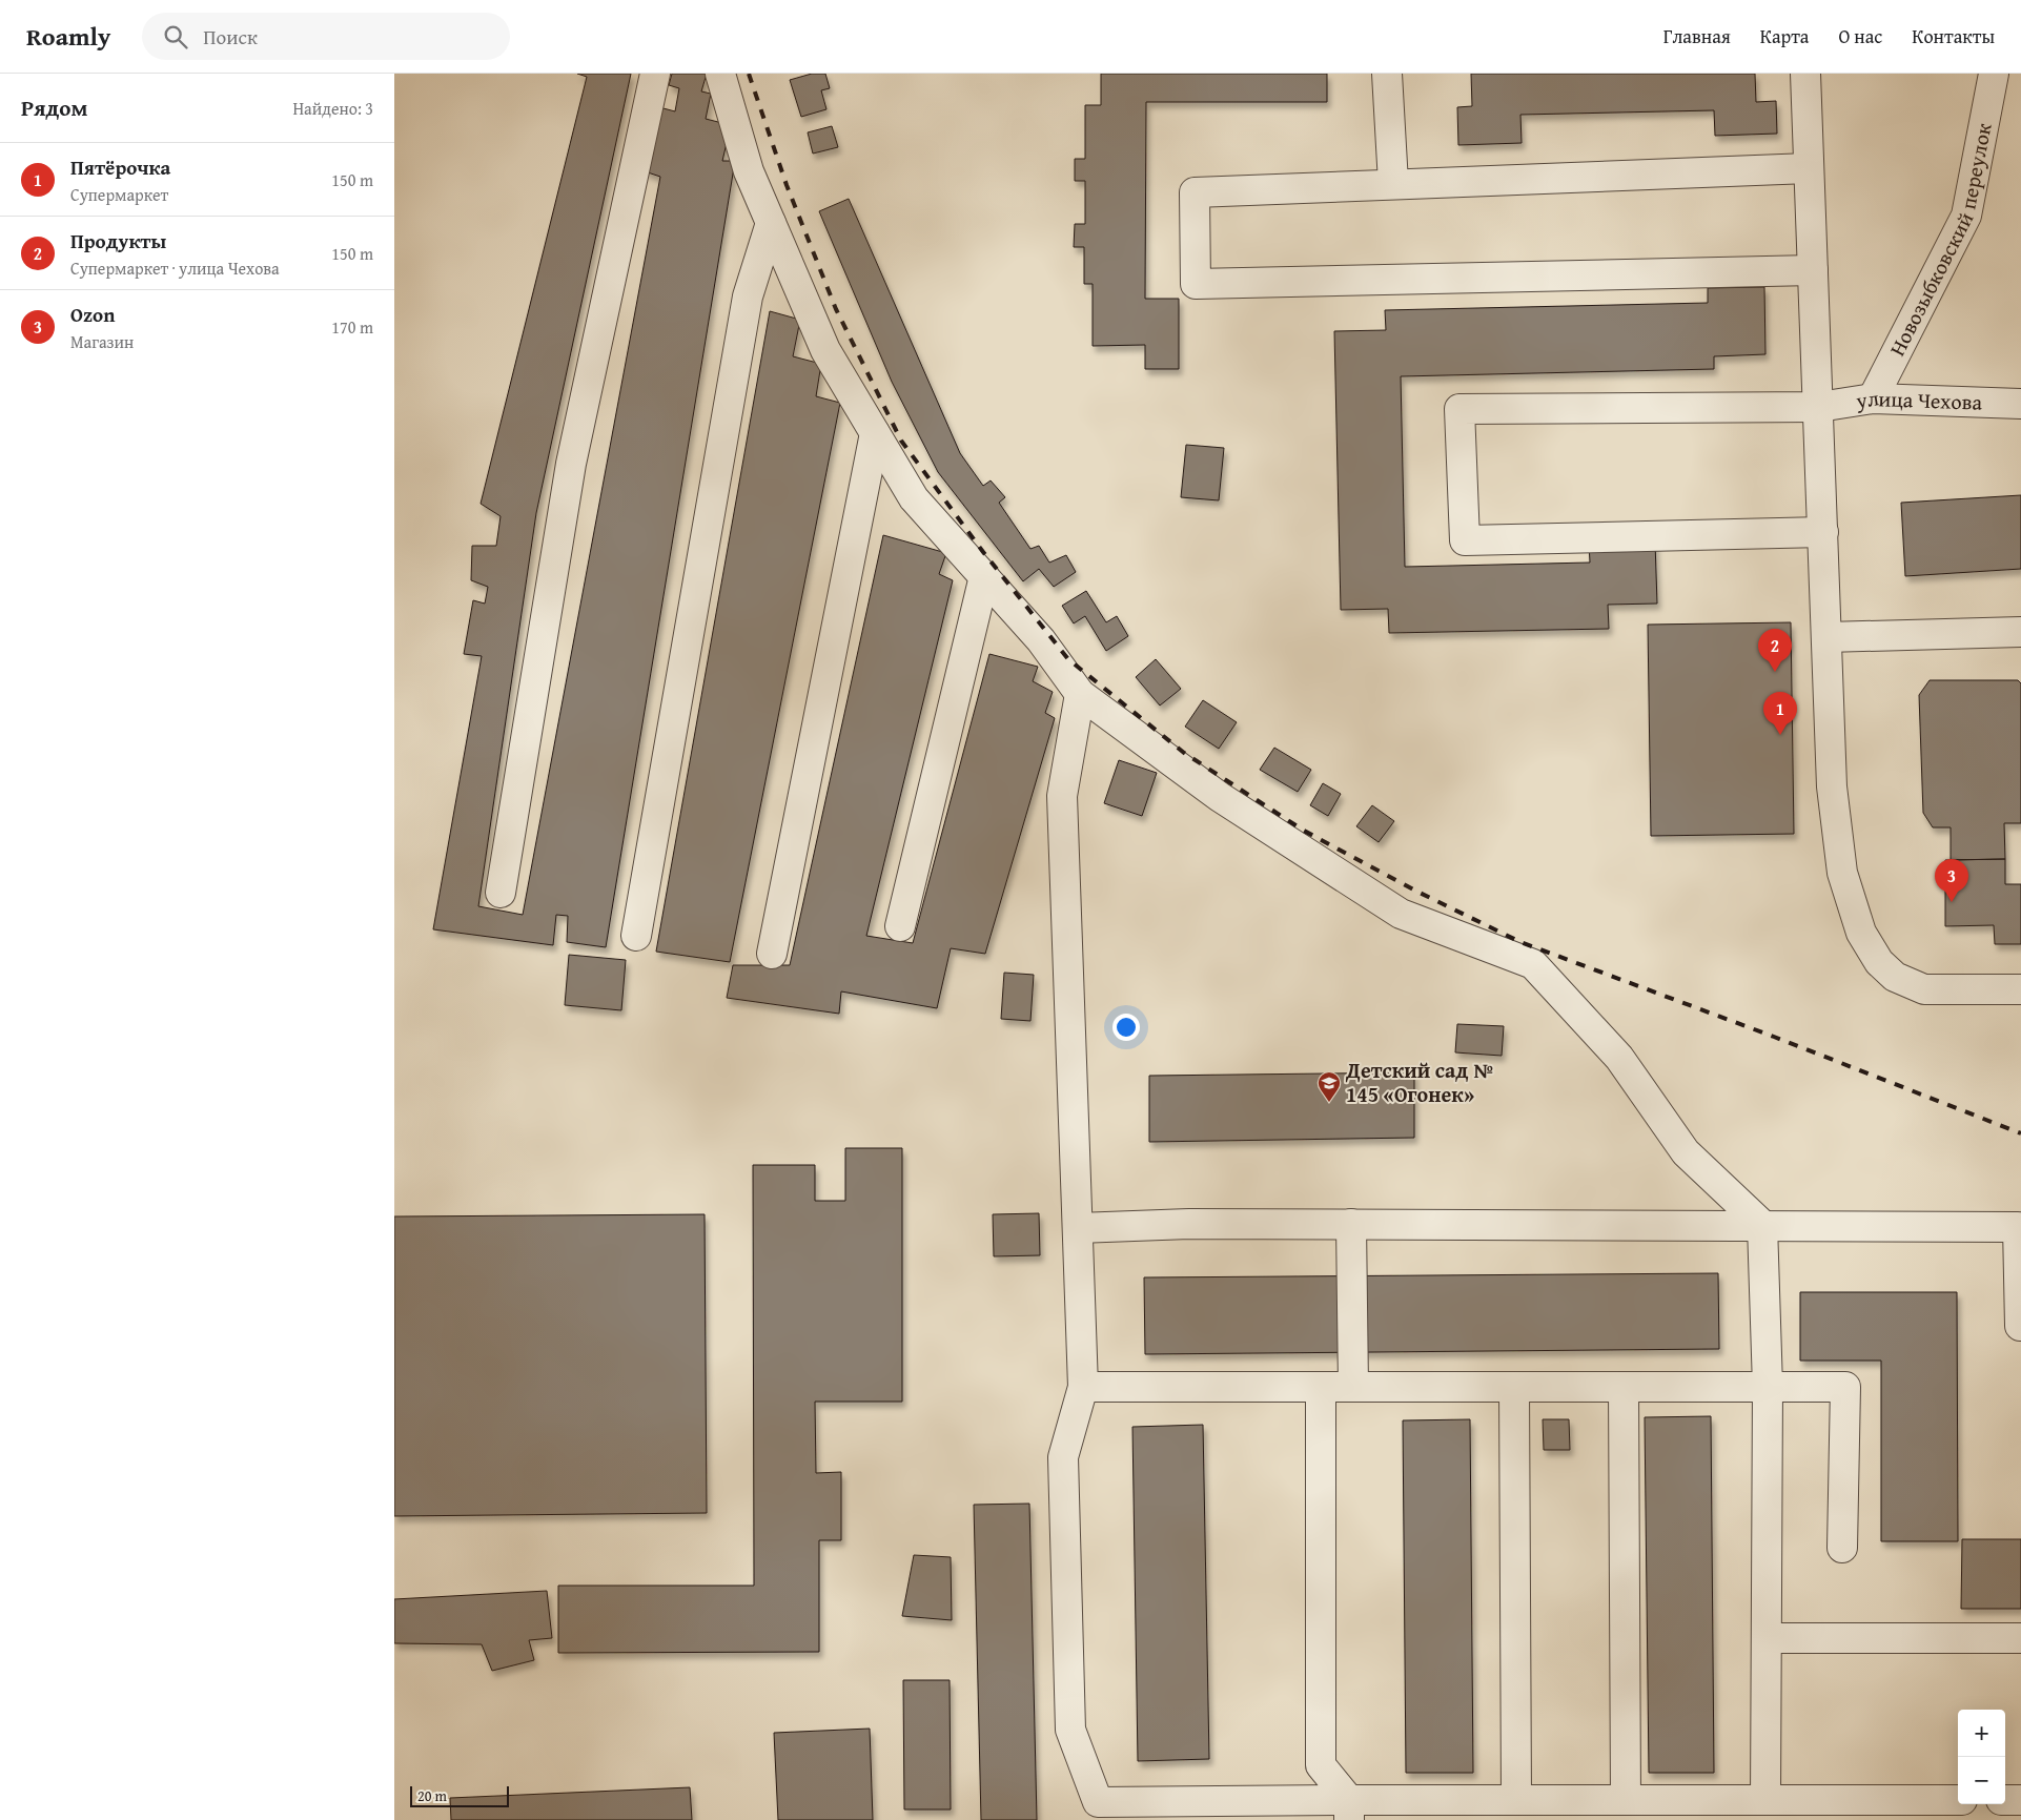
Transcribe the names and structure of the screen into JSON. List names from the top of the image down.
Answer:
{
  "streets": {
    "street": ["Новозыбковский переулок", "улица Чехова"]
  },
  "crossings": [
    ["Новозыбковский переулок", "улица Чехова"]
  ],
  "places": {
    "school or university": ["Детский сад № 145 «Огонек»"]
  },
  "scale_bar": "20 m",
  "page": {
    "header": "Roamly",
    "search": "Поиск",
    "nav": [
      "Главная",
      "Карта",
      "О нас",
      "Контакты"
    ],
    "heading": ["Рядом", "Найдено: 3"],
    "list": [
      {
        "mark": "1",
        "name": "Пятёрочка",
        "note": "Супермаркет",
        "value": "150 m"
      },
      {
        "mark": "2",
        "name": "Продукты",
        "note": "Супермаркет · улица Чехова",
        "value": "150 m"
      },
      {
        "mark": "3",
        "name": "Ozon",
        "note": "Магазин",
        "value": "170 m"
      }
    ],
    "pins": ["2", "1", "3"],
    "map_buttons": ["+", "−"],
    "scale": "20 m"
  }
}
